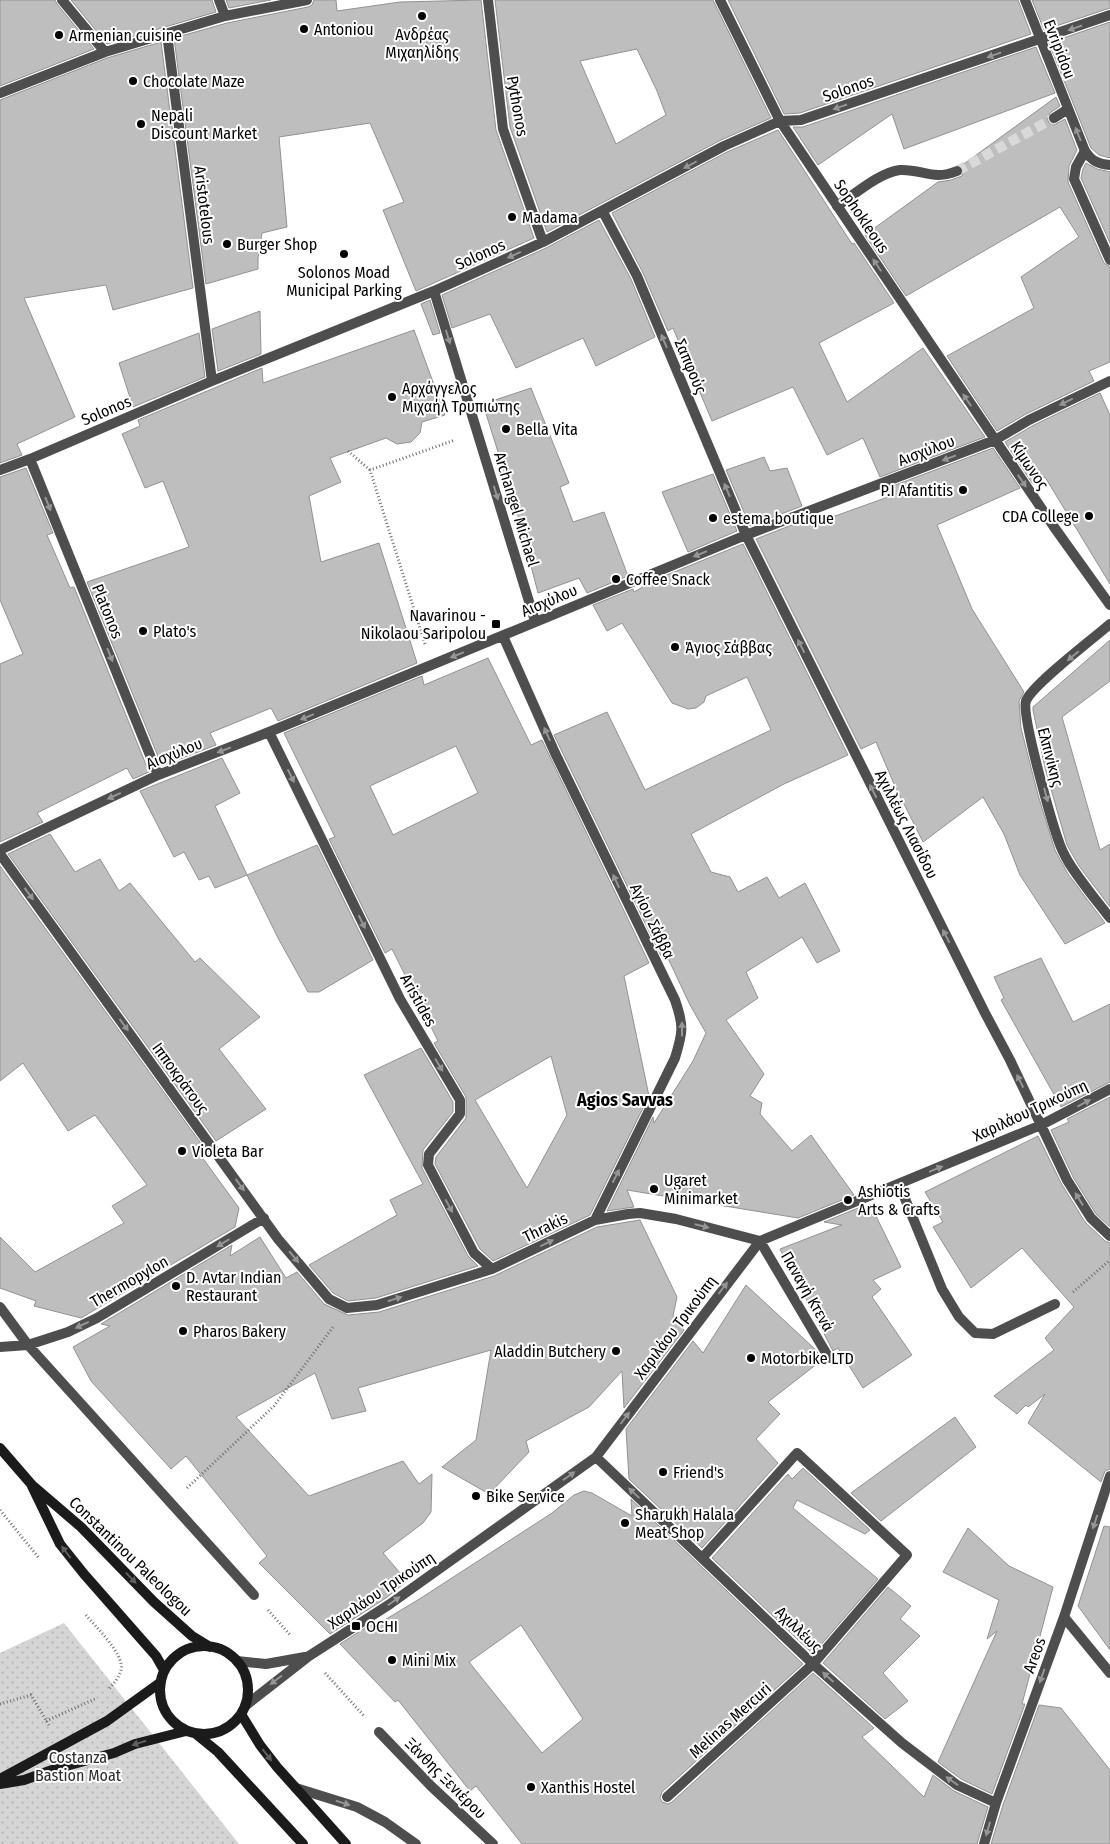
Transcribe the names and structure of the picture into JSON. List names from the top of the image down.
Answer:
{
  "streets": {
    "street": [
      "Evripidou",
      "Solonos",
      "Pythonos",
      "Aristotelous",
      "Sophokleous",
      "Σαπφούς",
      "Αισχύλου",
      "Κίμωνος",
      "Archangel Michael",
      "Platonos",
      "Ελπινίκης",
      "Αχιλλέως Λιασίδου",
      "Αγίου Σάββα",
      "Aristides",
      "Ιπποκράτους",
      "Χαριλάου Τρικούπη",
      "Thrakis",
      "Thermopylon",
      "Παναγή Κτενά",
      "Constantinou Paleologou",
      "Αχιλλέως",
      "Areos",
      "Melinas Mercuri",
      "Ξάνθης Ξενιέρου"
    ]
  },
  "crossings": [
    ["Evripidou", "Solonos"],
    ["Solonos", "Pythonos"],
    ["Solonos", "Aristotelous"],
    ["Solonos", "Sophokleous"],
    ["Solonos", "Σαπφούς"],
    ["Solonos", "Archangel Michael"],
    ["Solonos", "Platonos"],
    ["Sophokleous", "Αισχύλου"],
    ["Sophokleous", "Κίμωνος"],
    ["Σαπφούς", "Αισχύλου"],
    ["Σαπφούς", "Αχιλλέως Λιασίδου"],
    ["Αισχύλου", "Κίμωνος"],
    ["Αισχύλου", "Archangel Michael"],
    ["Αισχύλου", "Platonos"],
    ["Αισχύλου", "Αχιλλέως Λιασίδου"],
    ["Αισχύλου", "Αγίου Σάββα"],
    ["Αισχύλου", "Aristides"],
    ["Αχιλλέως Λιασίδου", "Χαριλάου Τρικούπη"],
    ["Αγίου Σάββα", "Thrakis"],
    ["Aristides", "Thrakis"],
    ["Ιπποκράτους", "Thrakis"],
    ["Ιπποκράτους", "Thermopylon"],
    ["Χαριλάου Τρικούπη", "Thrakis"],
    ["Χαριλάου Τρικούπη", "Παναγή Κτενά"],
    ["Χαριλάου Τρικούπη", "Constantinou Paleologou"],
    ["Χαριλάου Τρικούπη", "Αχιλλέως"],
    ["Thrakis", "Παναγή Κτενά"],
    ["Αχιλλέως", "Areos"],
    ["Αχιλλέως", "Melinas Mercuri"]
  ],
  "one_way": [
    "Solonos",
    "Sophokleous",
    "Σαπφούς",
    "Αισχύλου",
    "Κίμωνος",
    "Archangel Michael",
    "Platonos",
    "Ελπινίκης",
    "Αχιλλέως Λιασίδου",
    "Αγίου Σάββα",
    "Aristides",
    "Ιπποκράτους",
    "Χαριλάου Τρικούπη",
    "Thrakis",
    "Thermopylon",
    "Αχιλλέως",
    "Areos"
  ],
  "districts": ["Agios Savvas"],
  "parks": ["Costanza Bastion Moat"],
  "places": {
    "other": [
      "Ανδρέας Μιχαηλίδης",
      "Antoniou",
      "Armenian cuisine",
      "Chocolate Maze",
      "Nepali Discount Market",
      "Madama",
      "Burger Shop",
      "Solonos Moad Municipal Parking",
      "Αρχάγγελος Μιχαήλ Τρυπιώτης",
      "Bella Vita",
      "P.I Afantitis",
      "CDA College",
      "estema boutique",
      "Coffee Snack",
      "Plato's",
      "Άγιος Σάββας",
      "Violeta Bar",
      "Ugaret Minimarket",
      "Ashiotis Arts & Crafts",
      "D. Avtar Indian Restaurant",
      "Pharos Bakery",
      "Aladdin Butchery",
      "Motorbike LTD",
      "Friend's",
      "Bike Service",
      "Sharukh Halala Meat Shop",
      "Mini Mix",
      "Xanthis Hostel"
    ],
    "transit": ["Navarinou - Nikolaou Saripolou", "OCHI"]
  }
}
